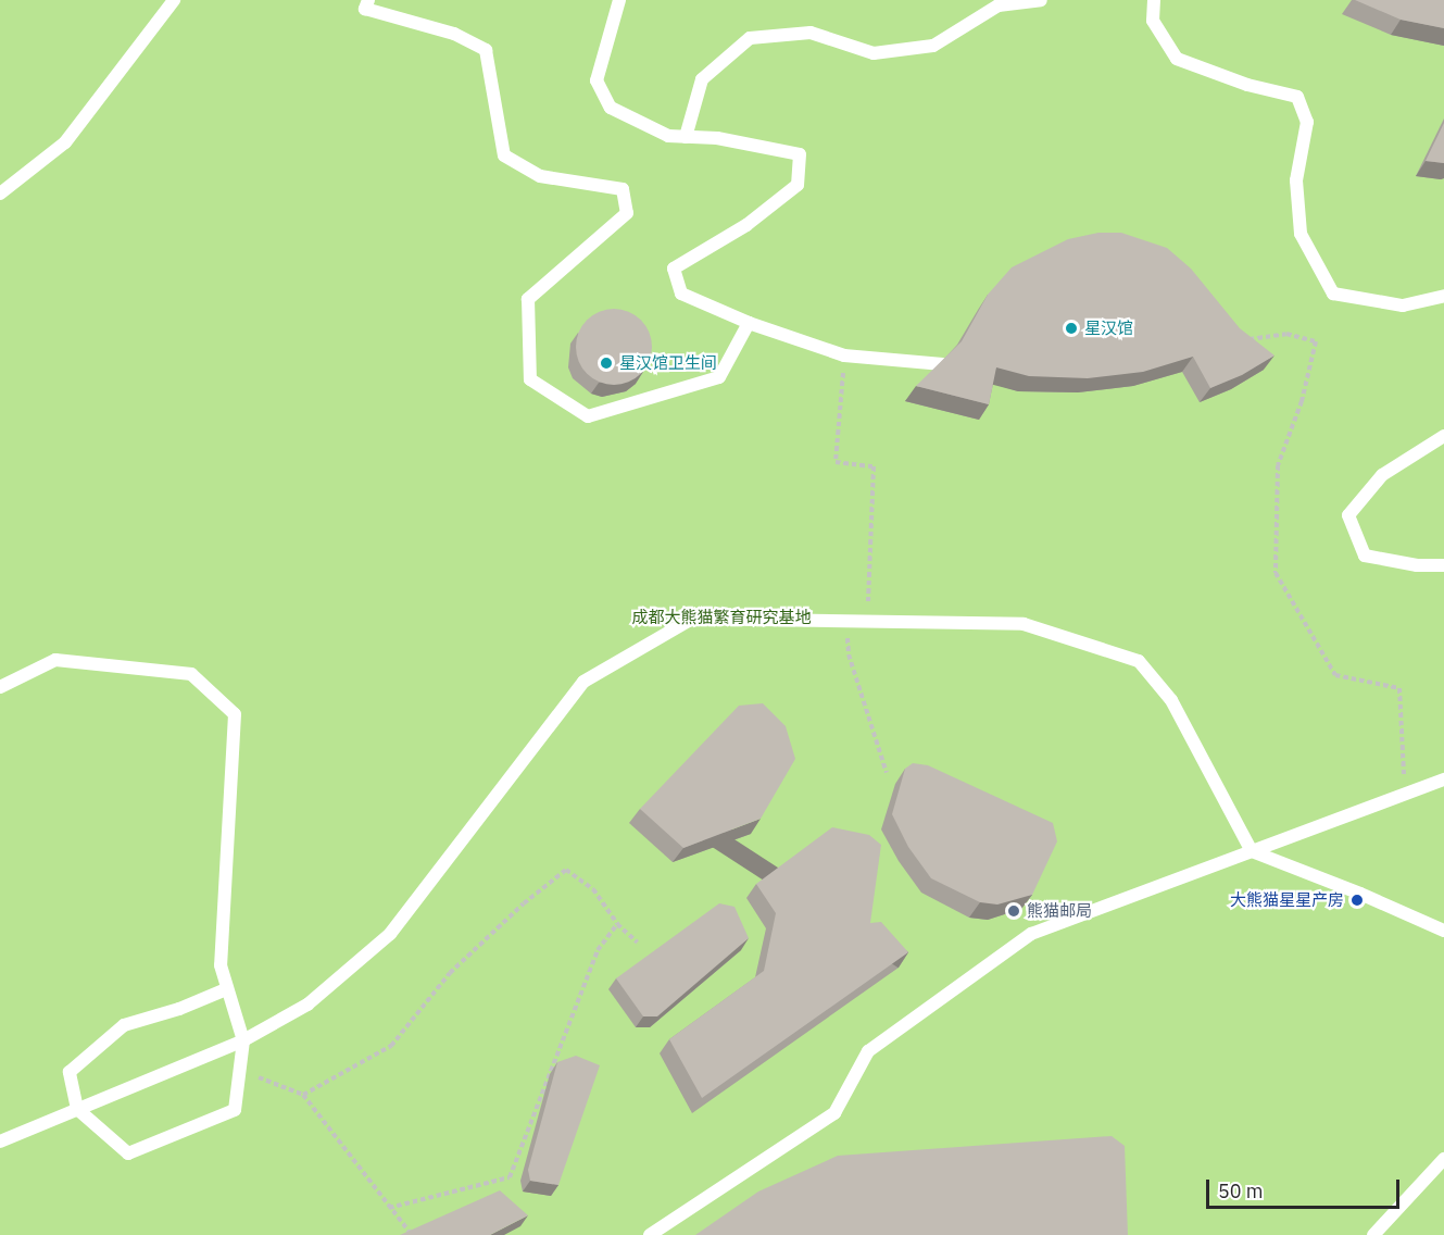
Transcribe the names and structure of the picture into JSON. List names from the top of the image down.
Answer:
{
  "parks": ["成都大熊猫繁育研究基地"],
  "places": [
    "星汉馆",
    "星汉馆卫生间",
    "大熊猫星星产房",
    "熊猫邮局"
  ],
  "scale_bar": "50 m"
}
